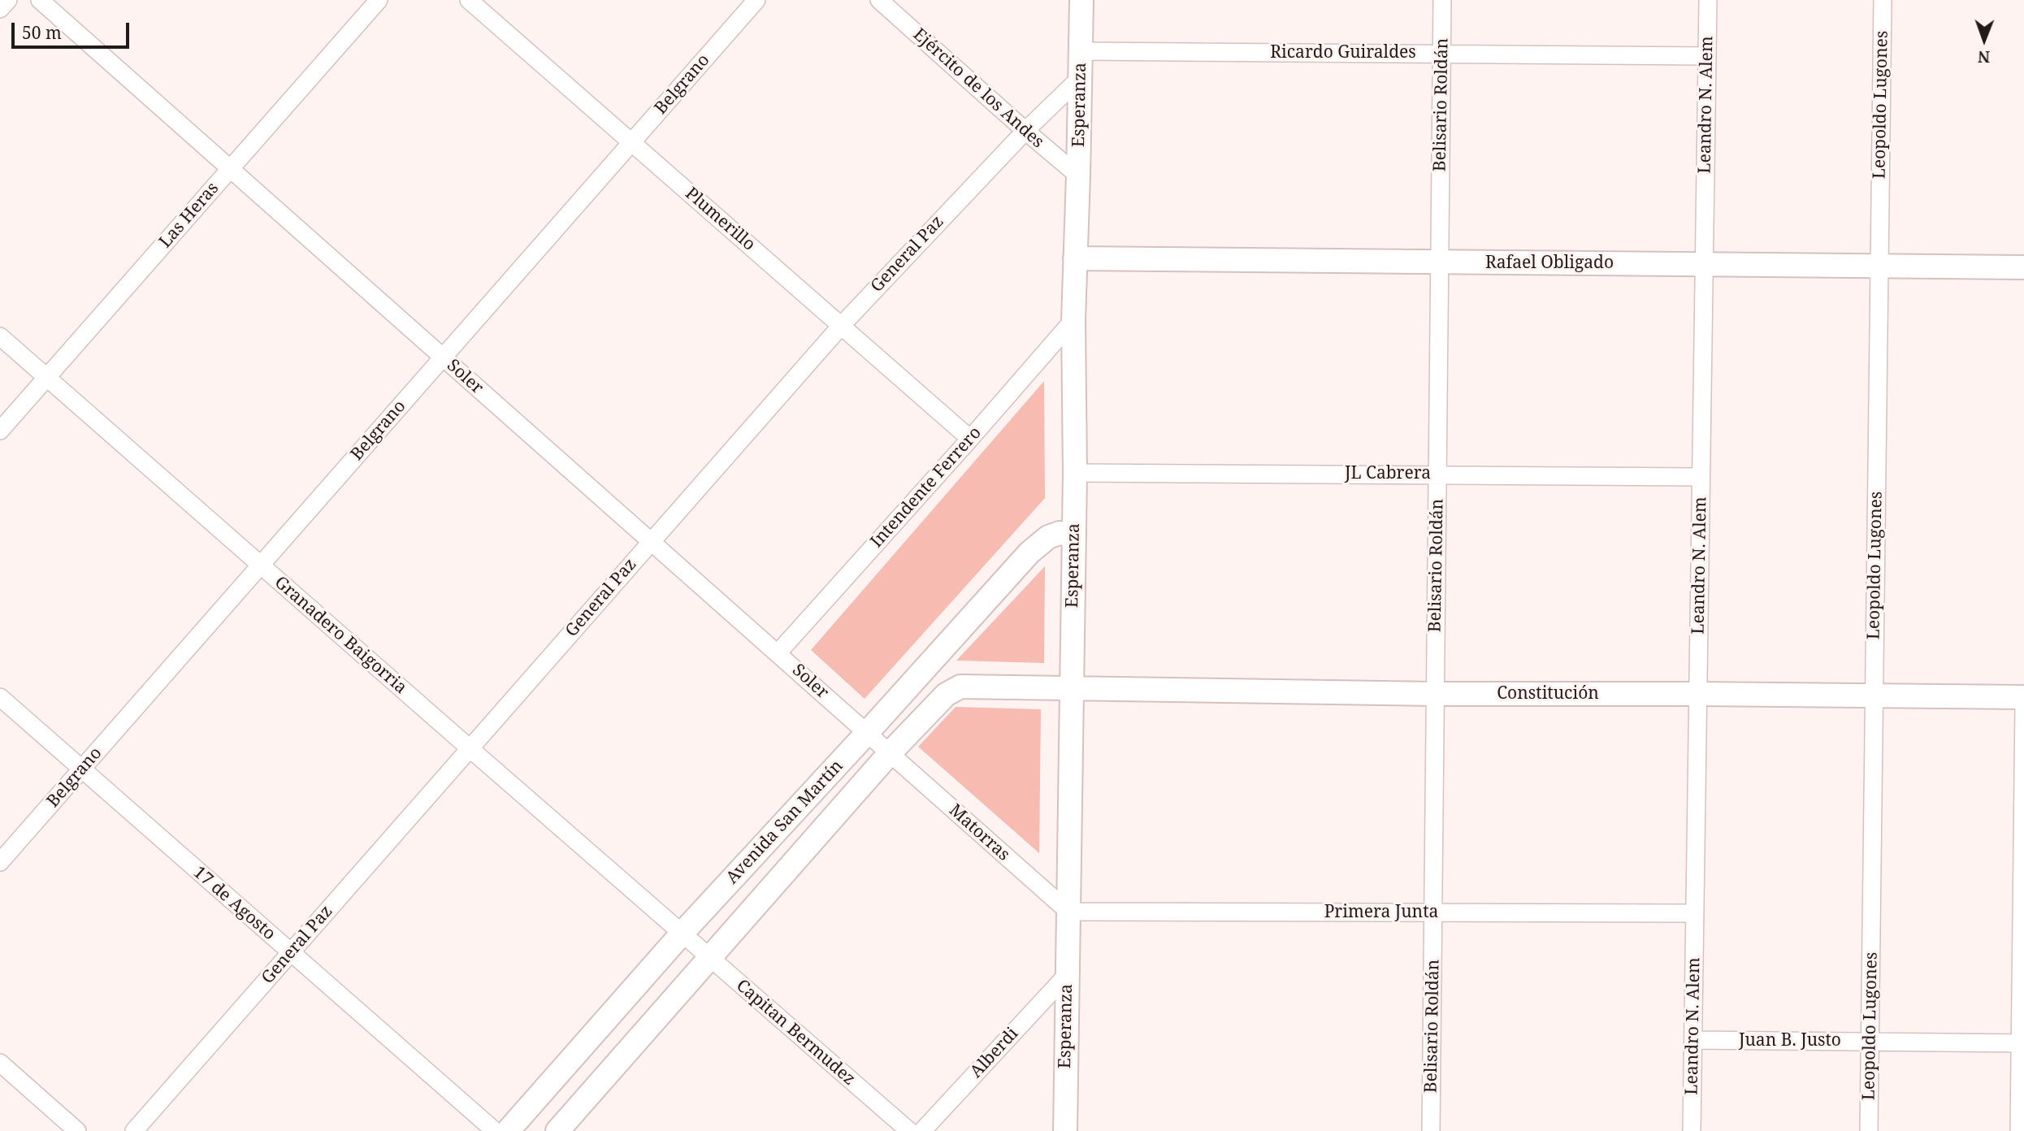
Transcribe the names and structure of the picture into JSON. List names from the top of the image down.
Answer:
{
  "streets": {
    "main road": [
      "Esperanza",
      "Rafael Obligado",
      "Constitución",
      "Avenida San Martín"
    ],
    "street": [
      "Ricardo Guiraldes",
      "Belgrano",
      "Ejército de los Andes",
      "Belisario Roldán",
      "Leandro N. Alem",
      "Leopoldo Lugones",
      "Las Heras",
      "Plumerillo",
      "General Paz",
      "Soler",
      "JL Cabrera",
      "Intendente Ferrero",
      "Granadero Baigorria",
      "Matorras",
      "17 de Agosto",
      "Primera Junta",
      "Capitan Bermudez",
      "Juan B. Justo",
      "Alberdi"
    ]
  },
  "crossings": [
    ["Ricardo Guiraldes", "Esperanza"],
    ["Ricardo Guiraldes", "Belisario Roldán"],
    ["Ricardo Guiraldes", "Leandro N. Alem"],
    ["Belgrano", "Plumerillo"],
    ["Belgrano", "Soler"],
    ["Belgrano", "Granadero Baigorria"],
    ["Belgrano", "17 de Agosto"],
    ["Ejército de los Andes", "Esperanza"],
    ["Ejército de los Andes", "General Paz"],
    ["Esperanza", "General Paz"],
    ["Esperanza", "Rafael Obligado"],
    ["Esperanza", "JL Cabrera"],
    ["Esperanza", "Intendente Ferrero"],
    ["Esperanza", "Constitución"],
    ["Esperanza", "Avenida San Martín"],
    ["Esperanza", "Matorras"],
    ["Esperanza", "Primera Junta"],
    ["Esperanza", "Alberdi"],
    ["Belisario Roldán", "Rafael Obligado"],
    ["Belisario Roldán", "JL Cabrera"],
    ["Belisario Roldán", "Constitución"],
    ["Belisario Roldán", "Primera Junta"],
    ["Leandro N. Alem", "Rafael Obligado"],
    ["Leandro N. Alem", "JL Cabrera"],
    ["Leandro N. Alem", "Constitución"],
    ["Leandro N. Alem", "Primera Junta"],
    ["Leandro N. Alem", "Juan B. Justo"],
    ["Leopoldo Lugones", "Rafael Obligado"],
    ["Leopoldo Lugones", "Constitución"],
    ["Leopoldo Lugones", "Juan B. Justo"],
    ["Las Heras", "Soler"],
    ["Las Heras", "Granadero Baigorria"],
    ["Plumerillo", "General Paz"],
    ["Plumerillo", "Intendente Ferrero"],
    ["General Paz", "Soler"],
    ["General Paz", "Granadero Baigorria"],
    ["General Paz", "17 de Agosto"],
    ["Soler", "Intendente Ferrero"],
    ["Soler", "Avenida San Martín"],
    ["Soler", "Matorras"],
    ["Granadero Baigorria", "Avenida San Martín"],
    ["Granadero Baigorria", "Capitan Bermudez"],
    ["Constitución", "Avenida San Martín"],
    ["Avenida San Martín", "Matorras"],
    ["Avenida San Martín", "Capitan Bermudez"],
    ["Matorras", "Primera Junta"]
  ],
  "scale_bar": "50 m",
  "north": "bottom"
}
